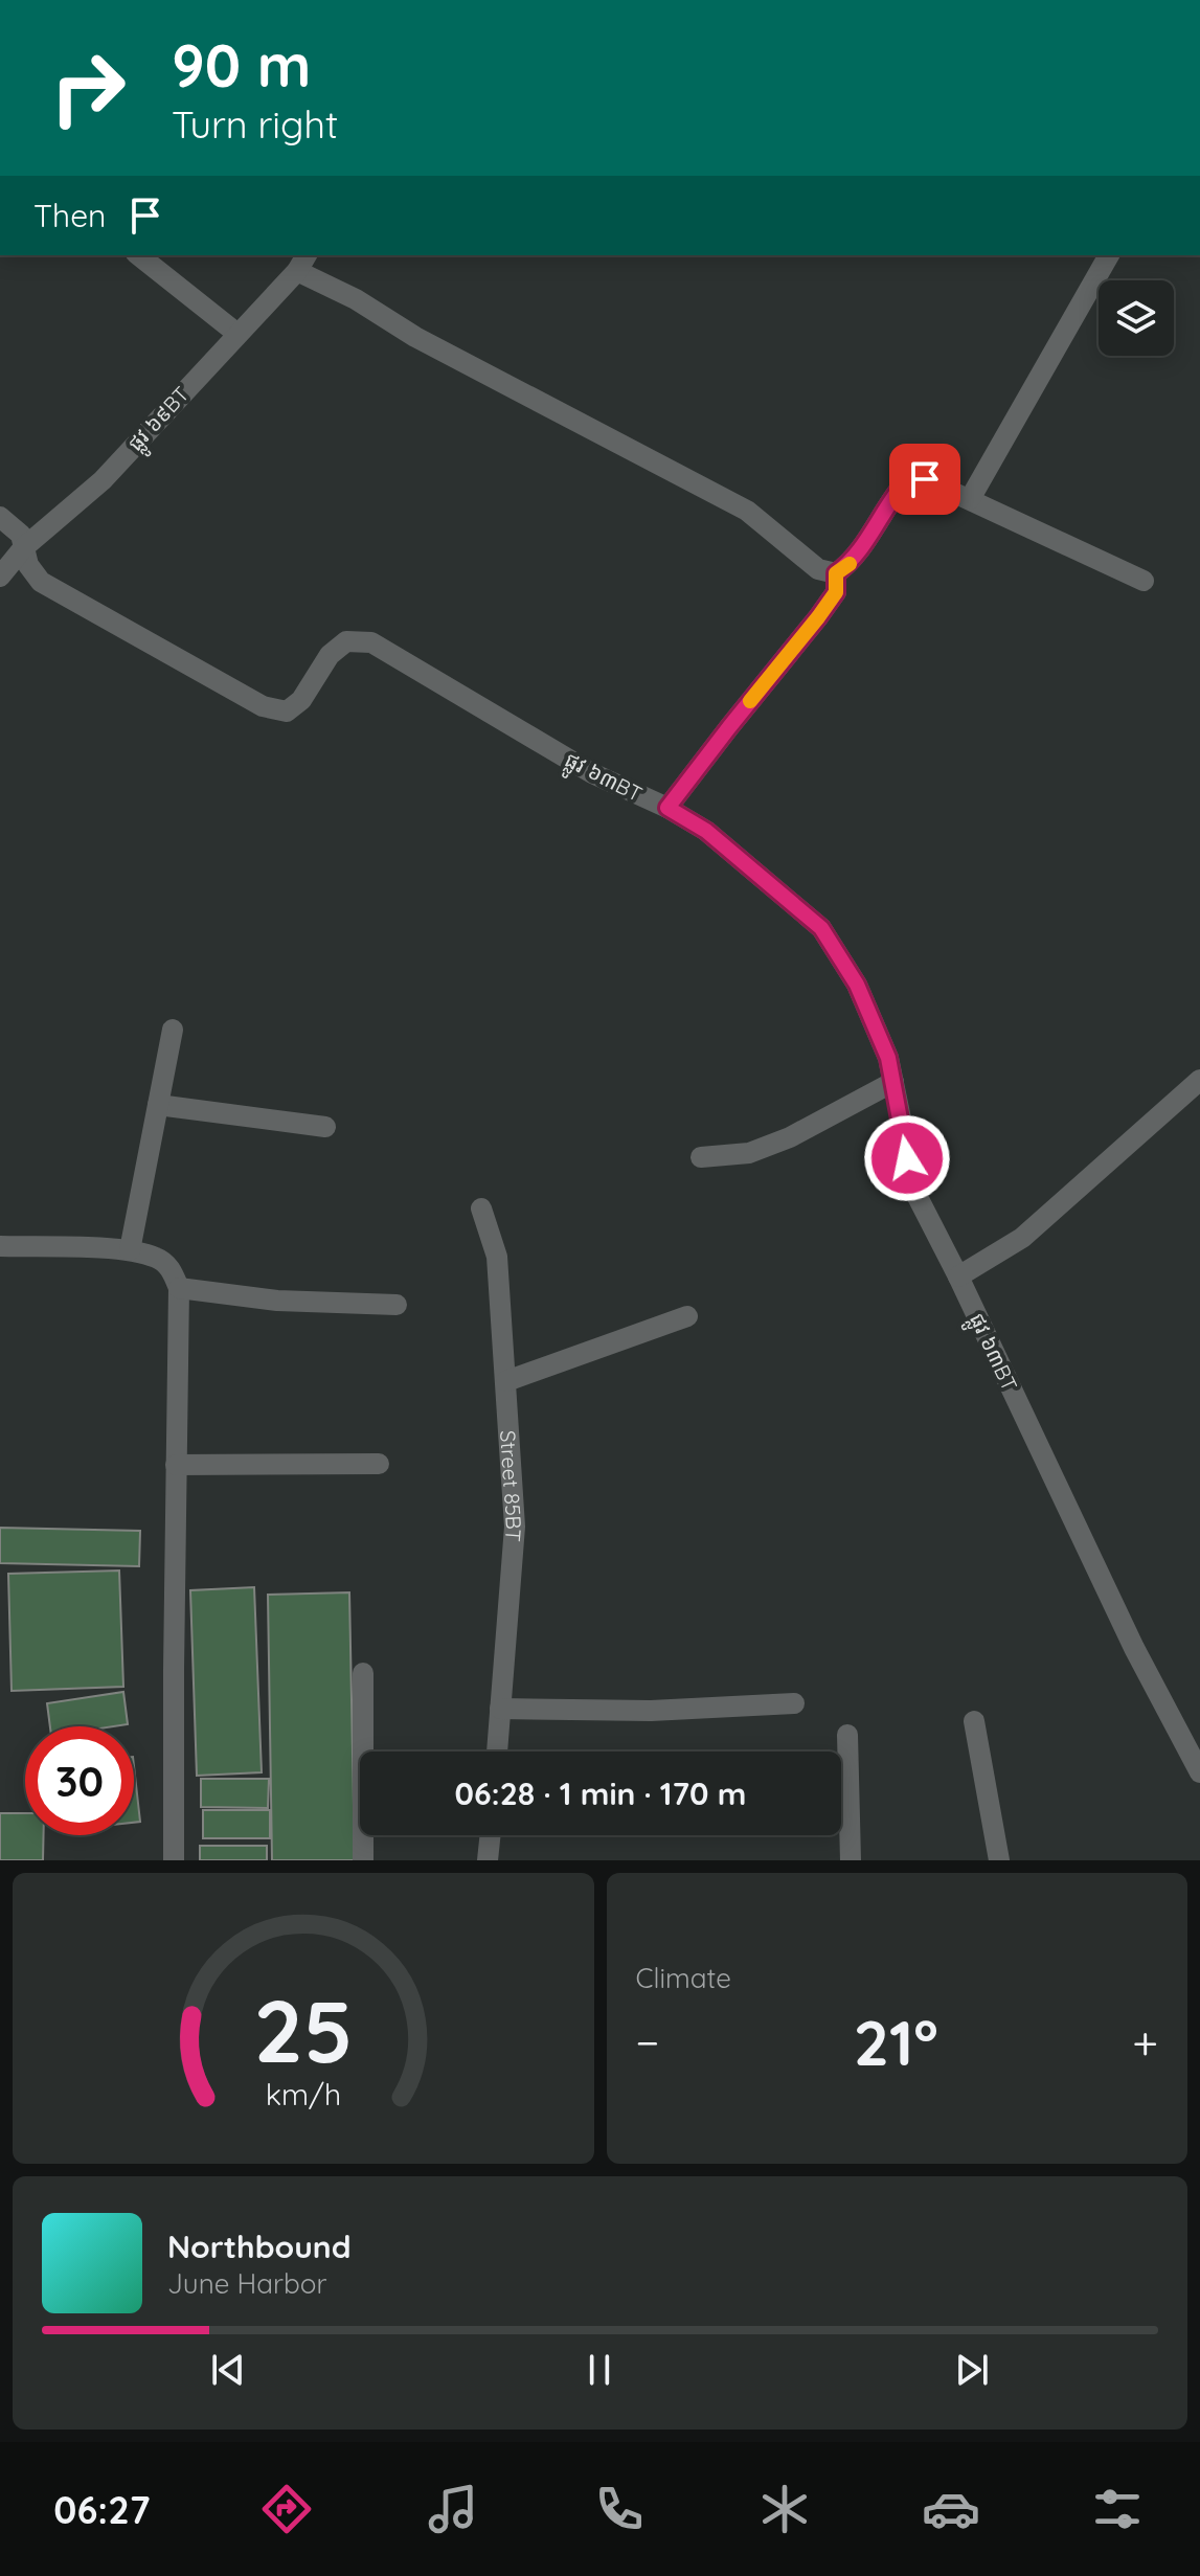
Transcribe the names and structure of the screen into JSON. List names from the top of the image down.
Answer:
{
  "streets": {
    "street": ["ផ្លូវ ៦៩BT", "ផ្លូវ ៦៣BT", "Street 85BT"]
  },
  "crossings": [
    ["ផ្លូវ ៦៩BT", "ផ្លូវ ៦៣BT"]
  ],
  "page": {
    "turn": ["90 m", "Turn right"],
    "then": "Then",
    "limit": "30",
    "trip": "06:28 · 1 min · 170 m",
    "tile": "Climate",
    "heat": ["−", "21°", "+"],
    "song": ["Northbound", "June Harbor"],
    "tabs": "06:27",
    "gauge": ["25", "km/h"]
  }
}
